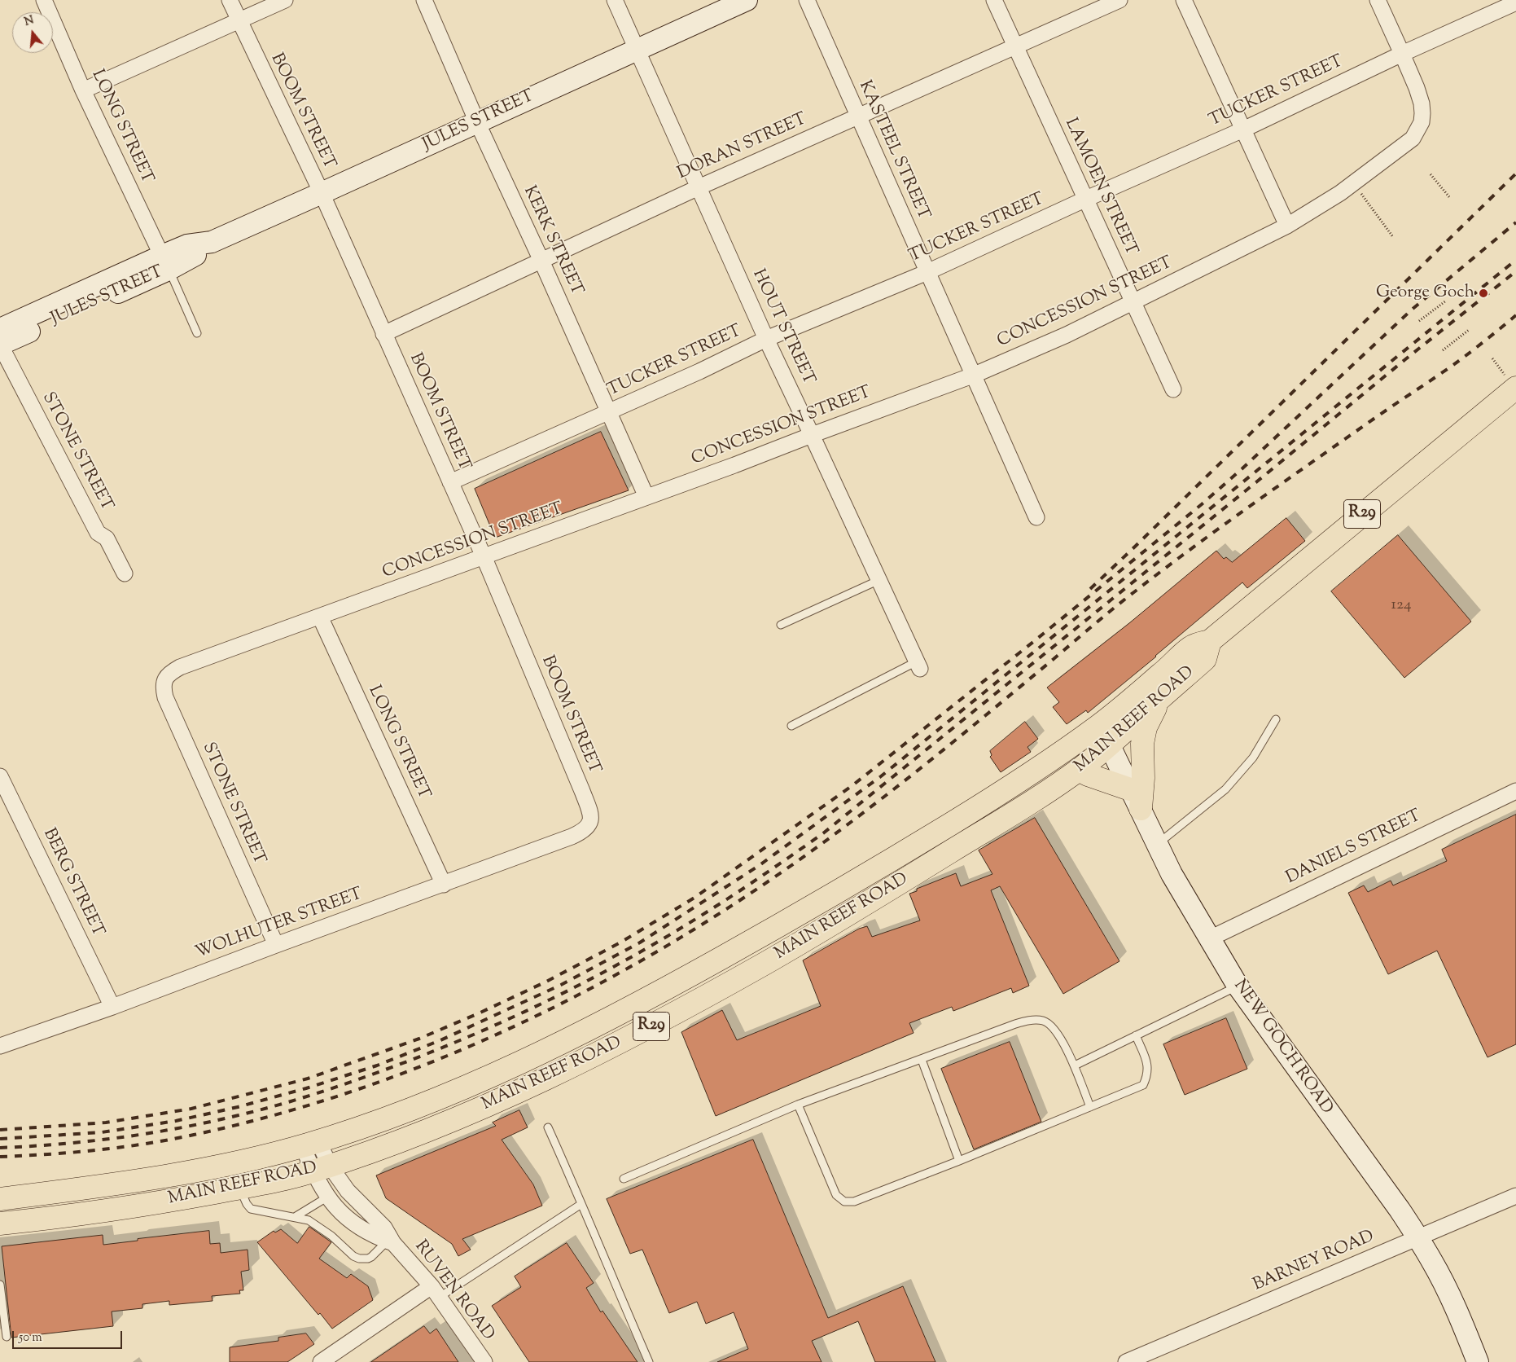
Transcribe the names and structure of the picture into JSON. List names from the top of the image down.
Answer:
{
  "streets": {
    "main road": [
      "JULES STREET",
      "R29",
      "MAIN REEF ROAD",
      "NEW GOCH ROAD"
    ],
    "street": [
      "TUCKER STREET",
      "BOOM STREET",
      "LONG STREET",
      "DORAN STREET",
      "KASTEEL STREET",
      "LAMOEN STREET",
      "KERK STREET",
      "CONCESSION STREET",
      "HOUT STREET",
      "STONE STREET",
      "DANIELS STREET",
      "BERG STREET",
      "WOLHUTER STREET",
      "BARNEY ROAD",
      "RUVEN ROAD"
    ]
  },
  "crossings": [
    ["TUCKER STREET", "BOOM STREET"],
    ["TUCKER STREET", "KASTEEL STREET"],
    ["TUCKER STREET", "LAMOEN STREET"],
    ["TUCKER STREET", "KERK STREET"],
    ["TUCKER STREET", "CONCESSION STREET"],
    ["TUCKER STREET", "HOUT STREET"],
    ["BOOM STREET", "JULES STREET"],
    ["BOOM STREET", "DORAN STREET"],
    ["BOOM STREET", "CONCESSION STREET"],
    ["BOOM STREET", "WOLHUTER STREET"],
    ["JULES STREET", "LONG STREET"],
    ["JULES STREET", "KERK STREET"],
    ["JULES STREET", "HOUT STREET"],
    ["JULES STREET", "STONE STREET"],
    ["LONG STREET", "CONCESSION STREET"],
    ["LONG STREET", "WOLHUTER STREET"],
    ["DORAN STREET", "KASTEEL STREET"],
    ["DORAN STREET", "LAMOEN STREET"],
    ["DORAN STREET", "KERK STREET"],
    ["DORAN STREET", "HOUT STREET"],
    ["KASTEEL STREET", "CONCESSION STREET"],
    ["LAMOEN STREET", "CONCESSION STREET"],
    ["KERK STREET", "CONCESSION STREET"],
    ["CONCESSION STREET", "HOUT STREET"],
    ["CONCESSION STREET", "STONE STREET"],
    ["STONE STREET", "WOLHUTER STREET"],
    ["MAIN REEF ROAD", "NEW GOCH ROAD"],
    ["MAIN REEF ROAD", "RUVEN ROAD"],
    ["DANIELS STREET", "NEW GOCH ROAD"],
    ["BERG STREET", "WOLHUTER STREET"],
    ["NEW GOCH ROAD", "BARNEY ROAD"]
  ],
  "places": ["George Goch"],
  "house_numbers": ["124"],
  "scale_bar": "50 m",
  "north": "top"
}
